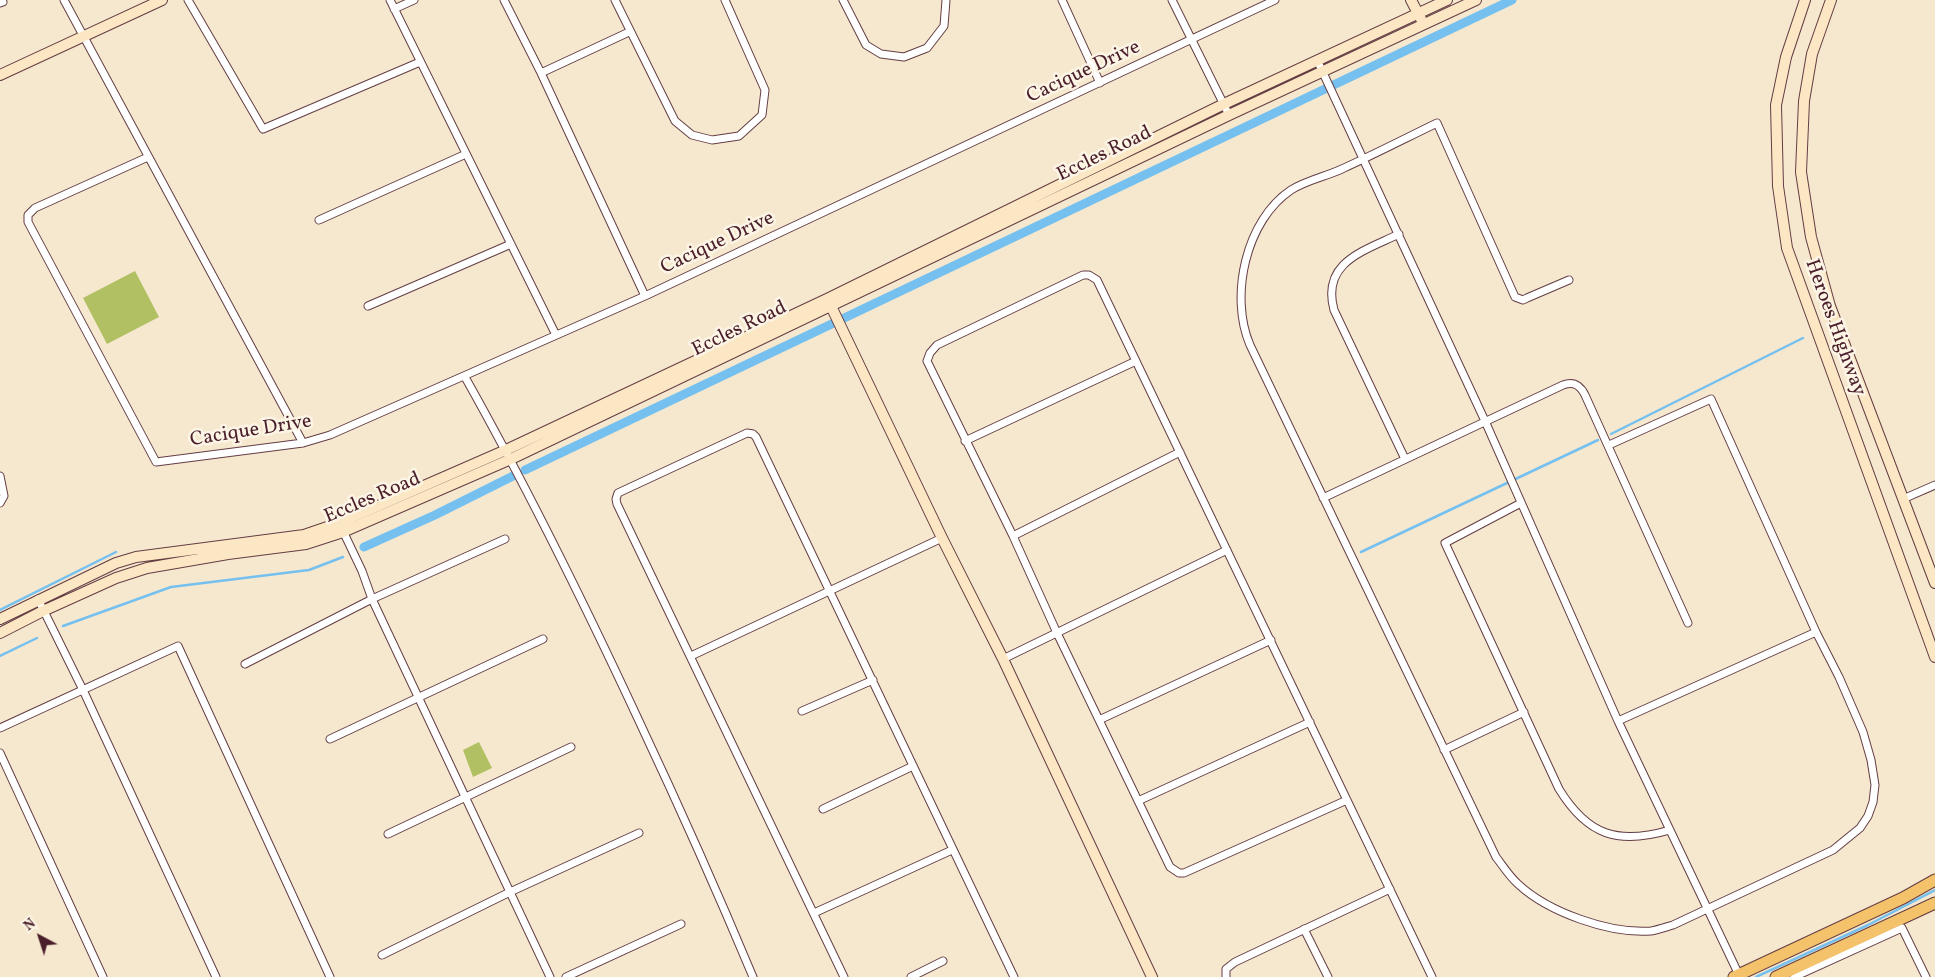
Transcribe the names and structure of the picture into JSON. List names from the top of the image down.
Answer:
{
  "streets": {
    "street": ["Cacique Drive", "Eccles Road", "Heroes Highway"]
  },
  "north": "top left"
}
